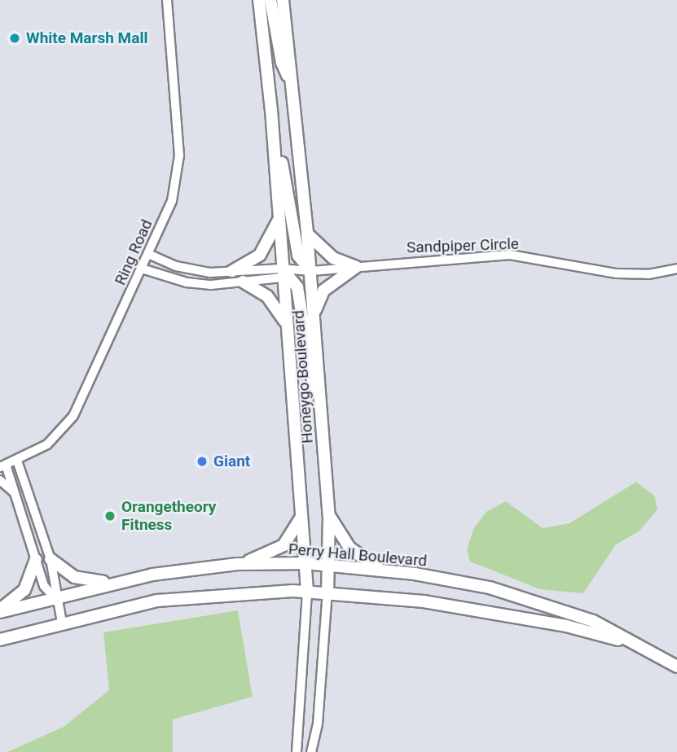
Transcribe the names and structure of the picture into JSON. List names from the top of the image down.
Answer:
{
  "streets": {
    "main road": ["Honeygo Boulevard", "Perry Hall Boulevard"],
    "street": ["Sandpiper Circle", "Ring Road"]
  },
  "crossings": [
    ["Sandpiper Circle", "Honeygo Boulevard"],
    ["Honeygo Boulevard", "Perry Hall Boulevard"]
  ],
  "places": ["White Marsh Mall", "Giant", "Orangetheory Fitness"]
}
